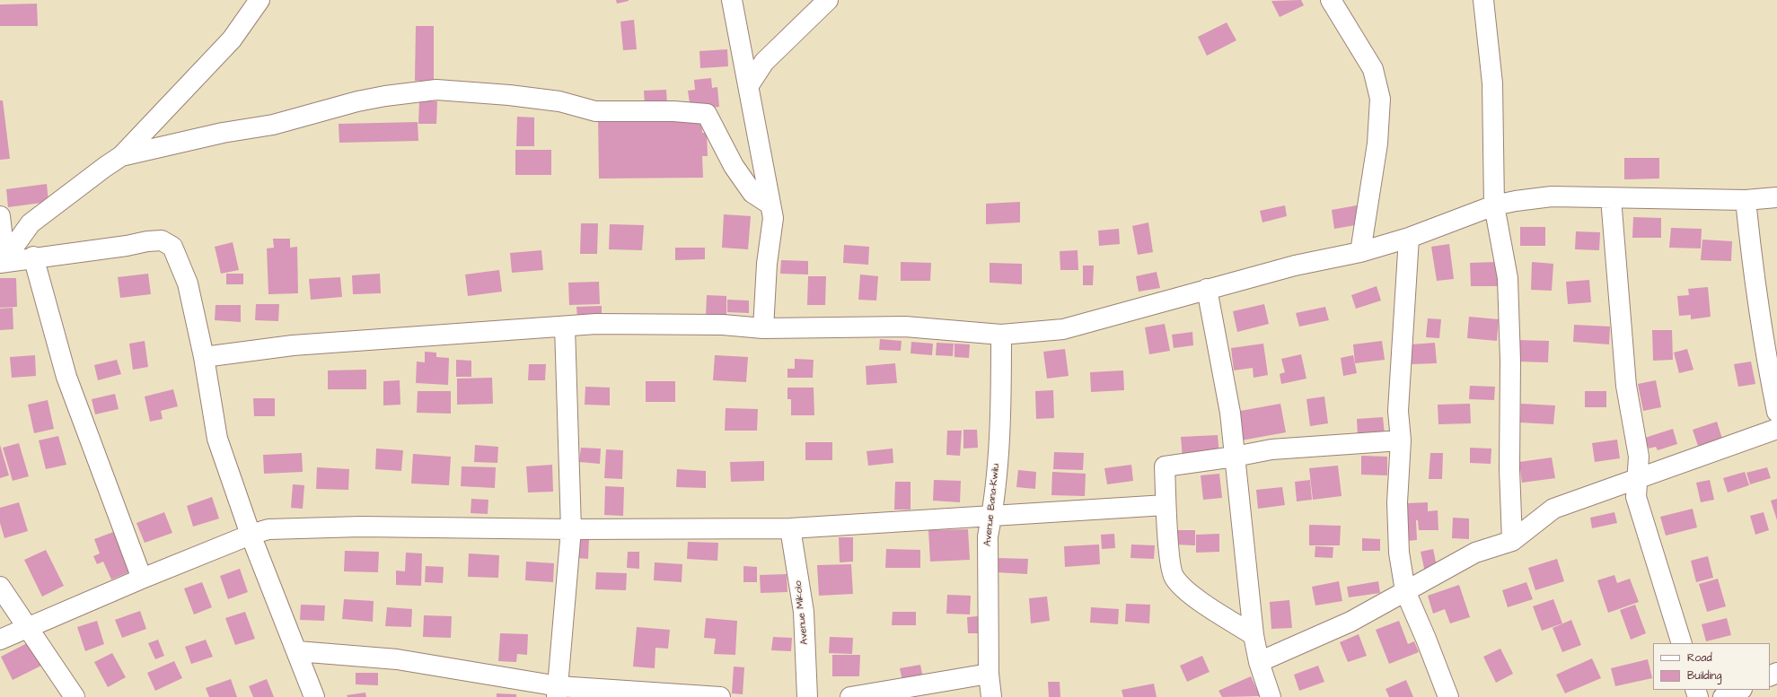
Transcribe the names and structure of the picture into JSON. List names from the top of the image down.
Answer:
{
  "streets": {
    "street": ["Avenue Bana-Kwilu", "Avenue Mikolo"]
  },
  "legend": ["Road", "Building"]
}
